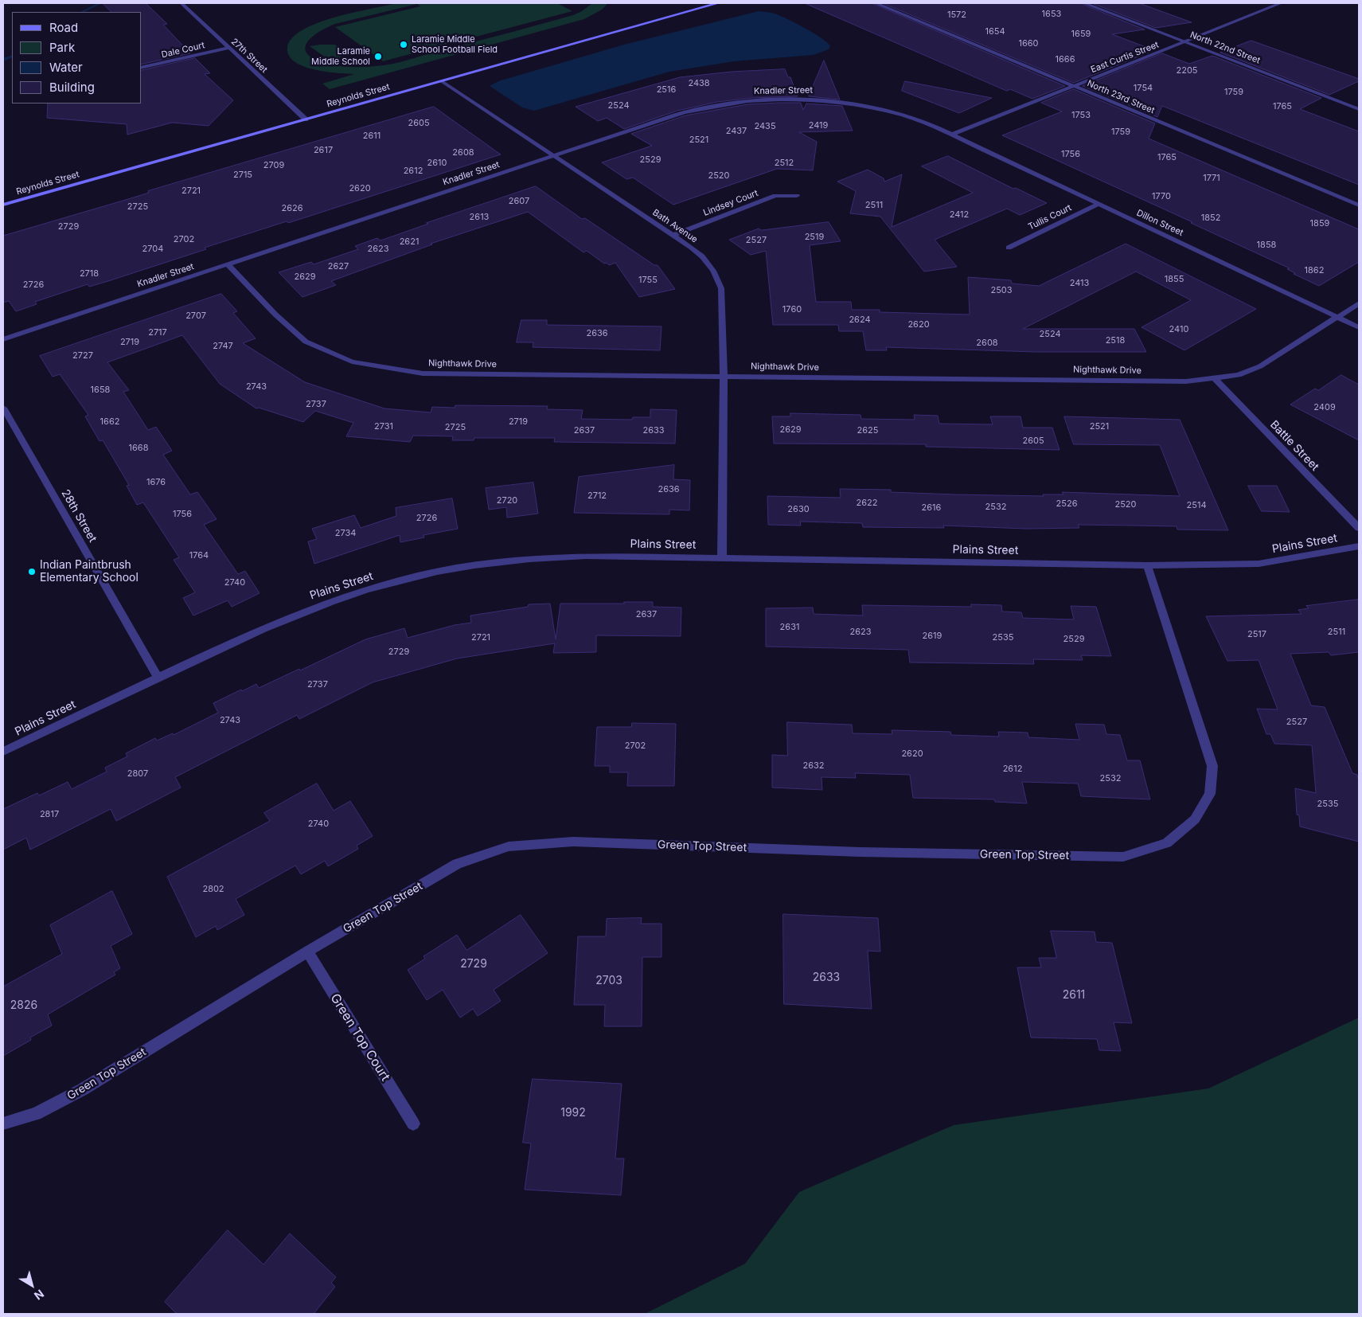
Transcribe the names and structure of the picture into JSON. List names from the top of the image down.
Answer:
{
  "streets": {
    "main road": ["Reynolds Street"],
    "street": [
      "North 22nd Street",
      "Dale Court",
      "27th Street",
      "East Curtis Street",
      "Knadler Street",
      "North 23rd Street",
      "Lindsey Court",
      "Tullis Court",
      "Dillon Street",
      "Bath Avenue",
      "Nighthawk Drive",
      "Battle Street",
      "28th Street",
      "Plains Street",
      "Green Top Street",
      "Green Top Court"
    ]
  },
  "crossings": [
    ["North 22nd Street", "East Curtis Street"],
    ["Dale Court", "27th Street"],
    ["27th Street", "Reynolds Street"],
    ["East Curtis Street", "Knadler Street"],
    ["East Curtis Street", "North 23rd Street"],
    ["East Curtis Street", "Dillon Street"],
    ["Knadler Street", "Dillon Street"],
    ["Knadler Street", "Bath Avenue"],
    ["Knadler Street", "Nighthawk Drive"],
    ["Reynolds Street", "Bath Avenue"],
    ["Lindsey Court", "Bath Avenue"],
    ["Tullis Court", "Dillon Street"],
    ["Dillon Street", "Nighthawk Drive"],
    ["Bath Avenue", "Nighthawk Drive"],
    ["Bath Avenue", "Plains Street"],
    ["Nighthawk Drive", "Battle Street"],
    ["28th Street", "Plains Street"],
    ["Plains Street", "Green Top Street"],
    ["Green Top Street", "Green Top Court"]
  ],
  "places": ["Laramie Middle School Football Field", "Laramie Middle School", "Indian Paintbrush Elementary School"],
  "house_numbers": [
    "1653",
    "1572",
    "1654",
    "1659",
    "1660",
    "1666",
    "2205",
    "2438",
    "1754",
    "2516",
    "1759",
    "2524",
    "1765",
    "1753",
    "2605",
    "2419",
    "2435",
    "2437",
    "1759",
    "2611",
    "2521",
    "2617",
    "2608",
    "1756",
    "1765",
    "2529",
    "2610",
    "2512",
    "2709",
    "2612",
    "2715",
    "2520",
    "1771",
    "2620",
    "2721",
    "1770",
    "2607",
    "2511",
    "2725",
    "2626",
    "2412",
    "2613",
    "1852",
    "1859",
    "2729",
    "2519",
    "2702",
    "2527",
    "2621",
    "1858",
    "2704",
    "2623",
    "2627",
    "1862",
    "2718",
    "2629",
    "1855",
    "1755",
    "2413",
    "2726",
    "2503",
    "1760",
    "2707",
    "2624",
    "2620",
    "2410",
    "2717",
    "2636",
    "2524",
    "2518",
    "2719",
    "2608",
    "2747",
    "2727",
    "2743",
    "1658",
    "2737",
    "2409",
    "1662",
    "2719",
    "2731",
    "2521",
    "2725",
    "2629",
    "2637",
    "2633",
    "2625",
    "2605",
    "1668",
    "1676",
    "2636",
    "2712",
    "2720",
    "2622",
    "2526",
    "2520",
    "2514",
    "2532",
    "2616",
    "2630",
    "1756",
    "2726",
    "2734",
    "1764",
    "2740",
    "2637",
    "2631",
    "2623",
    "2511",
    "2517",
    "2619",
    "2721",
    "2535",
    "2529",
    "2729",
    "2737",
    "2743",
    "2527",
    "2702",
    "2620",
    "2632",
    "2612",
    "2807",
    "2532",
    "2535",
    "2817",
    "2740",
    "2802",
    "2729",
    "2633",
    "2703",
    "2611",
    "2826",
    "1992"
  ],
  "legend": [
    "Road",
    "Park",
    "Water",
    "Building"
  ],
  "north": "bottom right"
}
